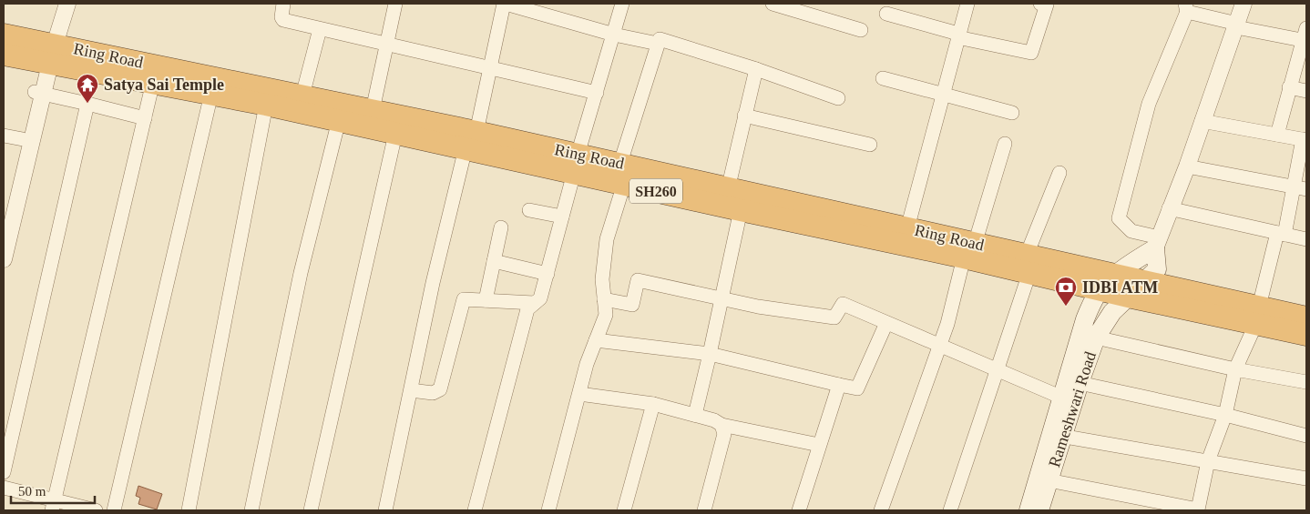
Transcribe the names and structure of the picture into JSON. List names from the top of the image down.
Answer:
{
  "streets": {
    "highway": ["Ring Road", "SH260"],
    "main road": ["Rameshwari Road"]
  },
  "crossings": [
    ["Ring Road", "Rameshwari Road"]
  ],
  "places": {
    "temple": ["Satya Sai Temple"],
    "bank": ["IDBI ATM"]
  },
  "scale_bar": "50 m"
}
